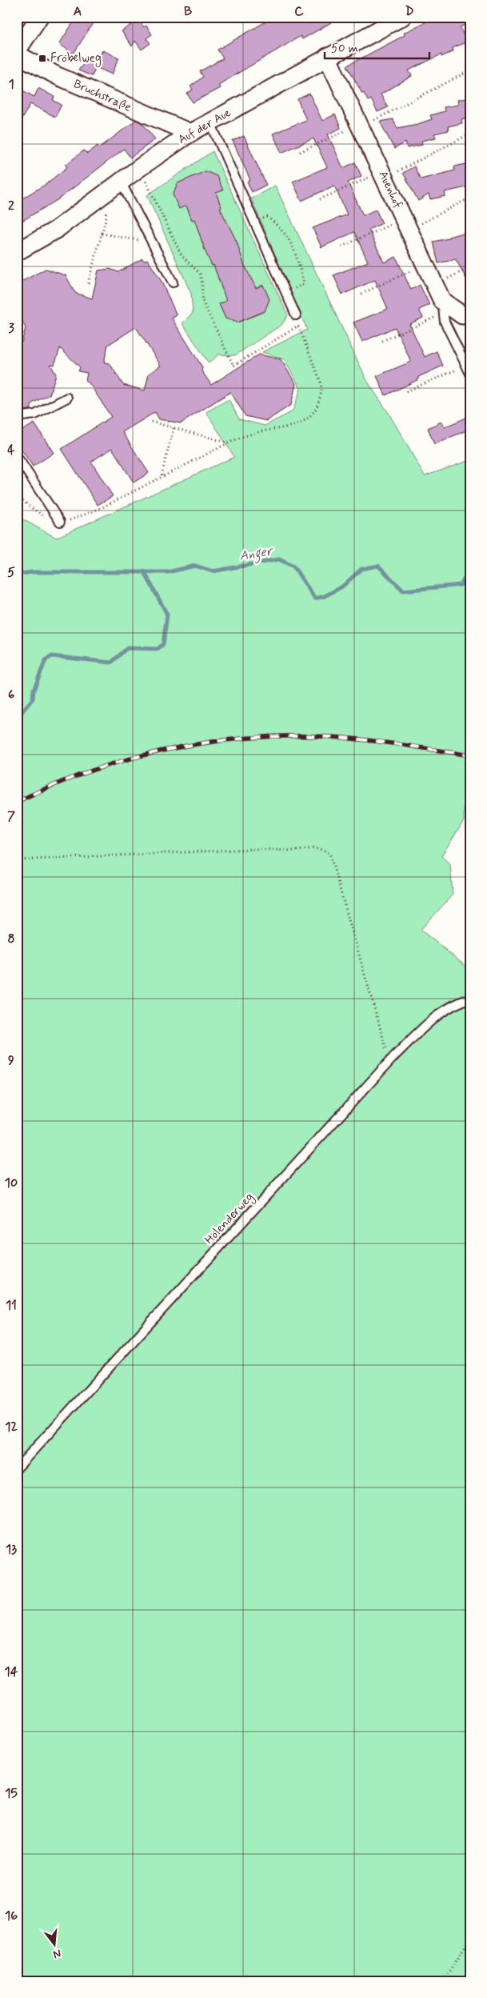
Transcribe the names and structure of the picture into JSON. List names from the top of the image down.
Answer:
{
  "streets": {
    "street": ["Bruchstraße", "Auf der Aue", "Auenhof"],
    "lane": ["Hölenderweg"]
  },
  "crossings": [
    ["Bruchstraße", "Auf der Aue"],
    ["Auf der Aue", "Auenhof"]
  ],
  "water": ["Anger"],
  "places": {
    "transit": ["Fröbelweg"]
  },
  "scale_bar": "50 m",
  "north": "bottom",
  "grid": {
    "columns": [
      "A",
      "B",
      "C",
      "D"
    ],
    "rows": [
      "1",
      "2",
      "3",
      "4",
      "5",
      "6",
      "7",
      "8",
      "9",
      "10",
      "11",
      "12",
      "13",
      "14",
      "15",
      "16"
    ]
  }
}
